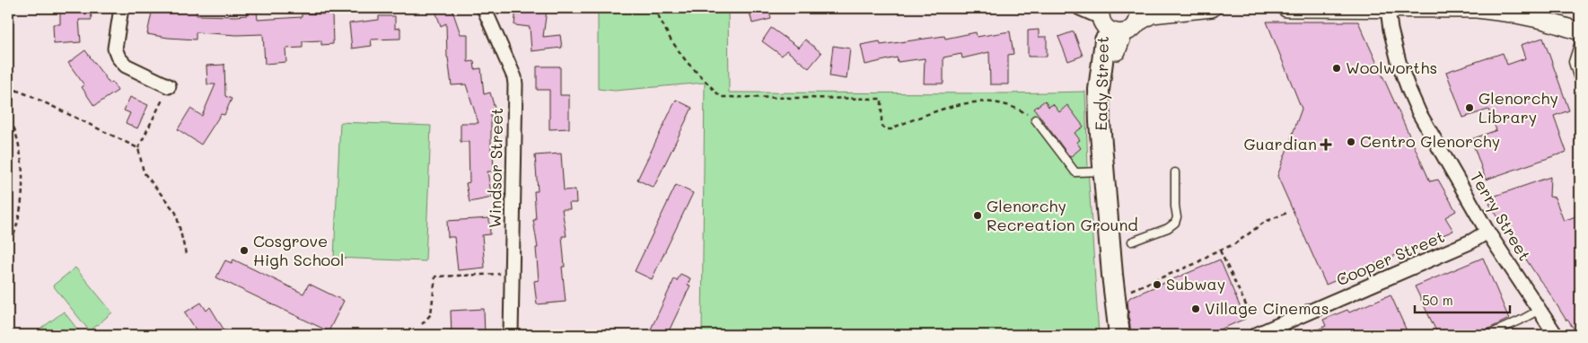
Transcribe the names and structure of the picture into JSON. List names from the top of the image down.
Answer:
{
  "streets": {
    "main road": ["Eady Street"],
    "street": ["Windsor Street", "Terry Street", "Cooper Street"]
  },
  "crossings": [
    ["Terry Street", "Cooper Street"]
  ],
  "places": {
    "other": [
      "Woolworths",
      "Glenorchy Library",
      "Centro Glenorchy",
      "Glenorchy Recreation Ground",
      "Cosgrove High School",
      "Subway",
      "Village Cinemas"
    ],
    "health": ["Guardian"]
  },
  "scale_bar": "50 m"
}
